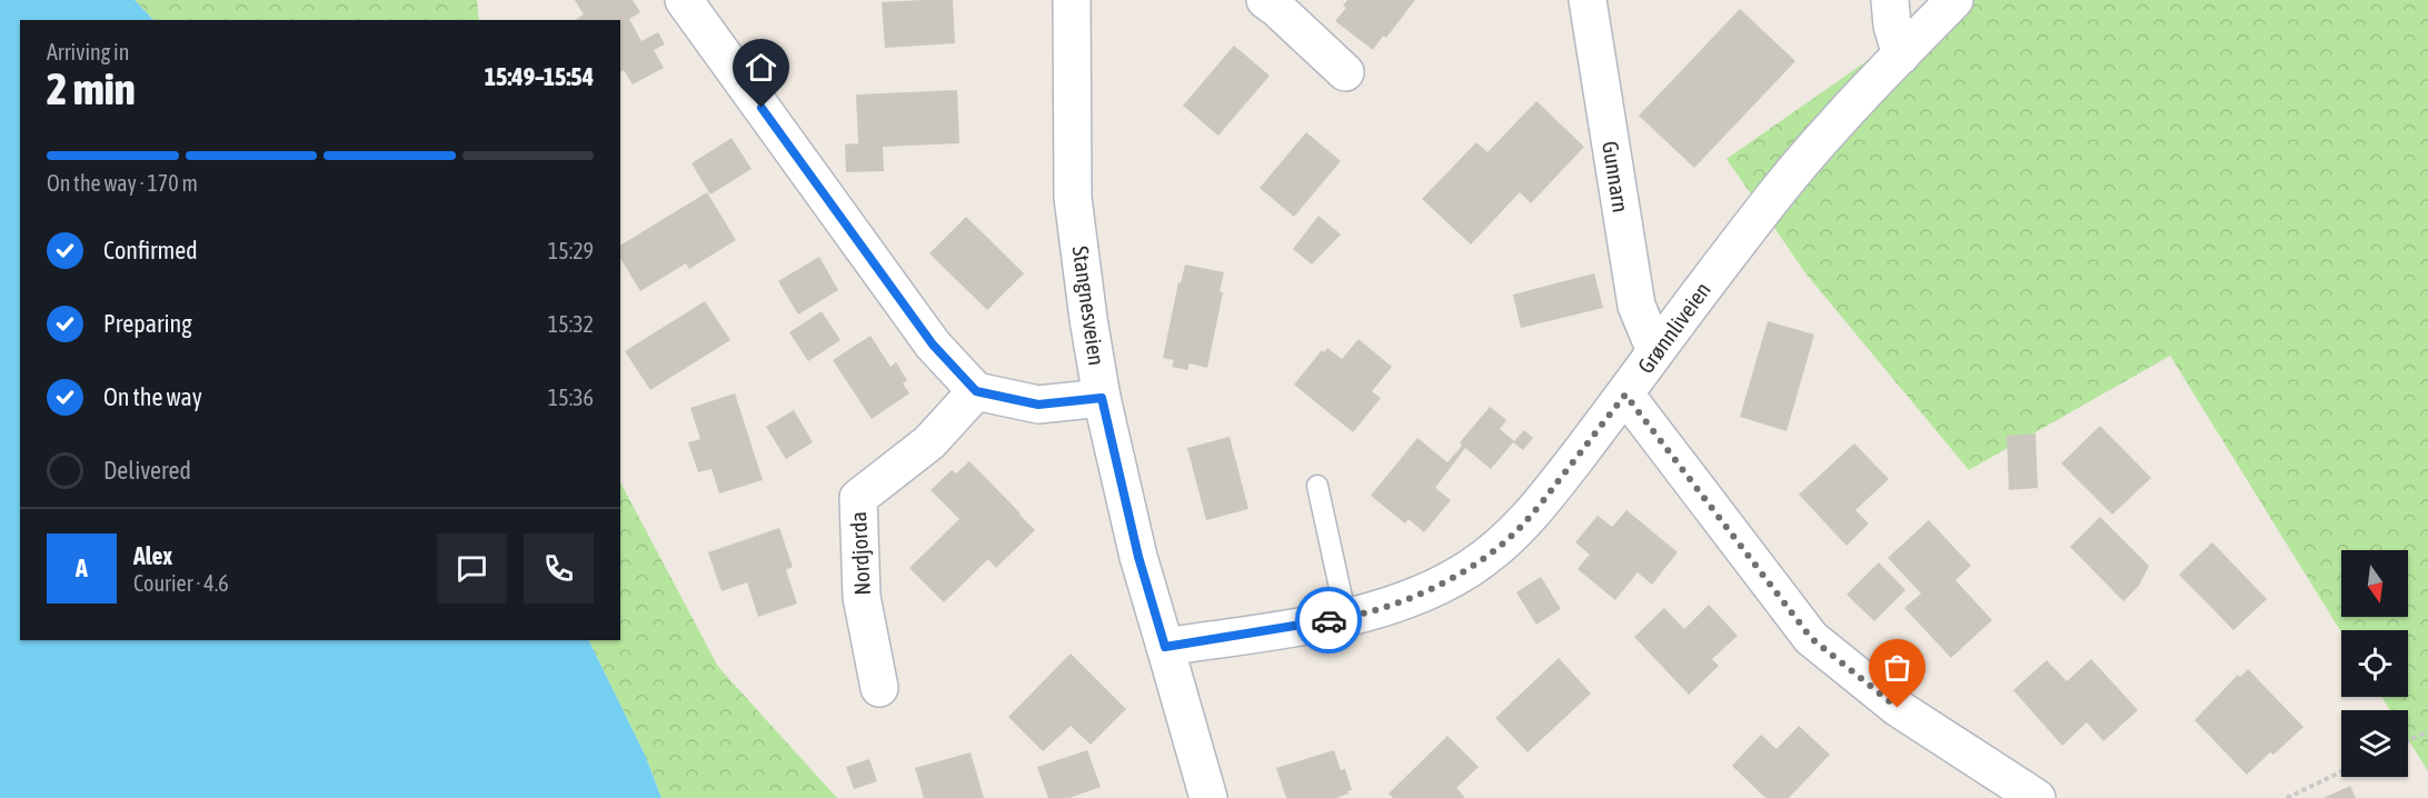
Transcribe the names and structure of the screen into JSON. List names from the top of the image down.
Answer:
{
  "streets": {
    "street": [
      "Gunnarn",
      "Stangnesveien",
      "Grønnliveien",
      "Nordjorda"
    ]
  },
  "crossings": [
    ["Gunnarn", "Grønnliveien"],
    ["Stangnesveien", "Grønnliveien"]
  ],
  "north": "bottom",
  "page": {
    "heading": ["2 min", "Arriving in", "15:49–15:54"],
    "panel": ["Alex", "Courier · 4.6"],
    "bar": "On the way · 170 m",
    "list": [
      ["Confirmed", "15:29"],
      ["Preparing", "15:32"],
      ["On the way", "15:36"],
      "Delivered"
    ],
    "round": "A"
  }
}
